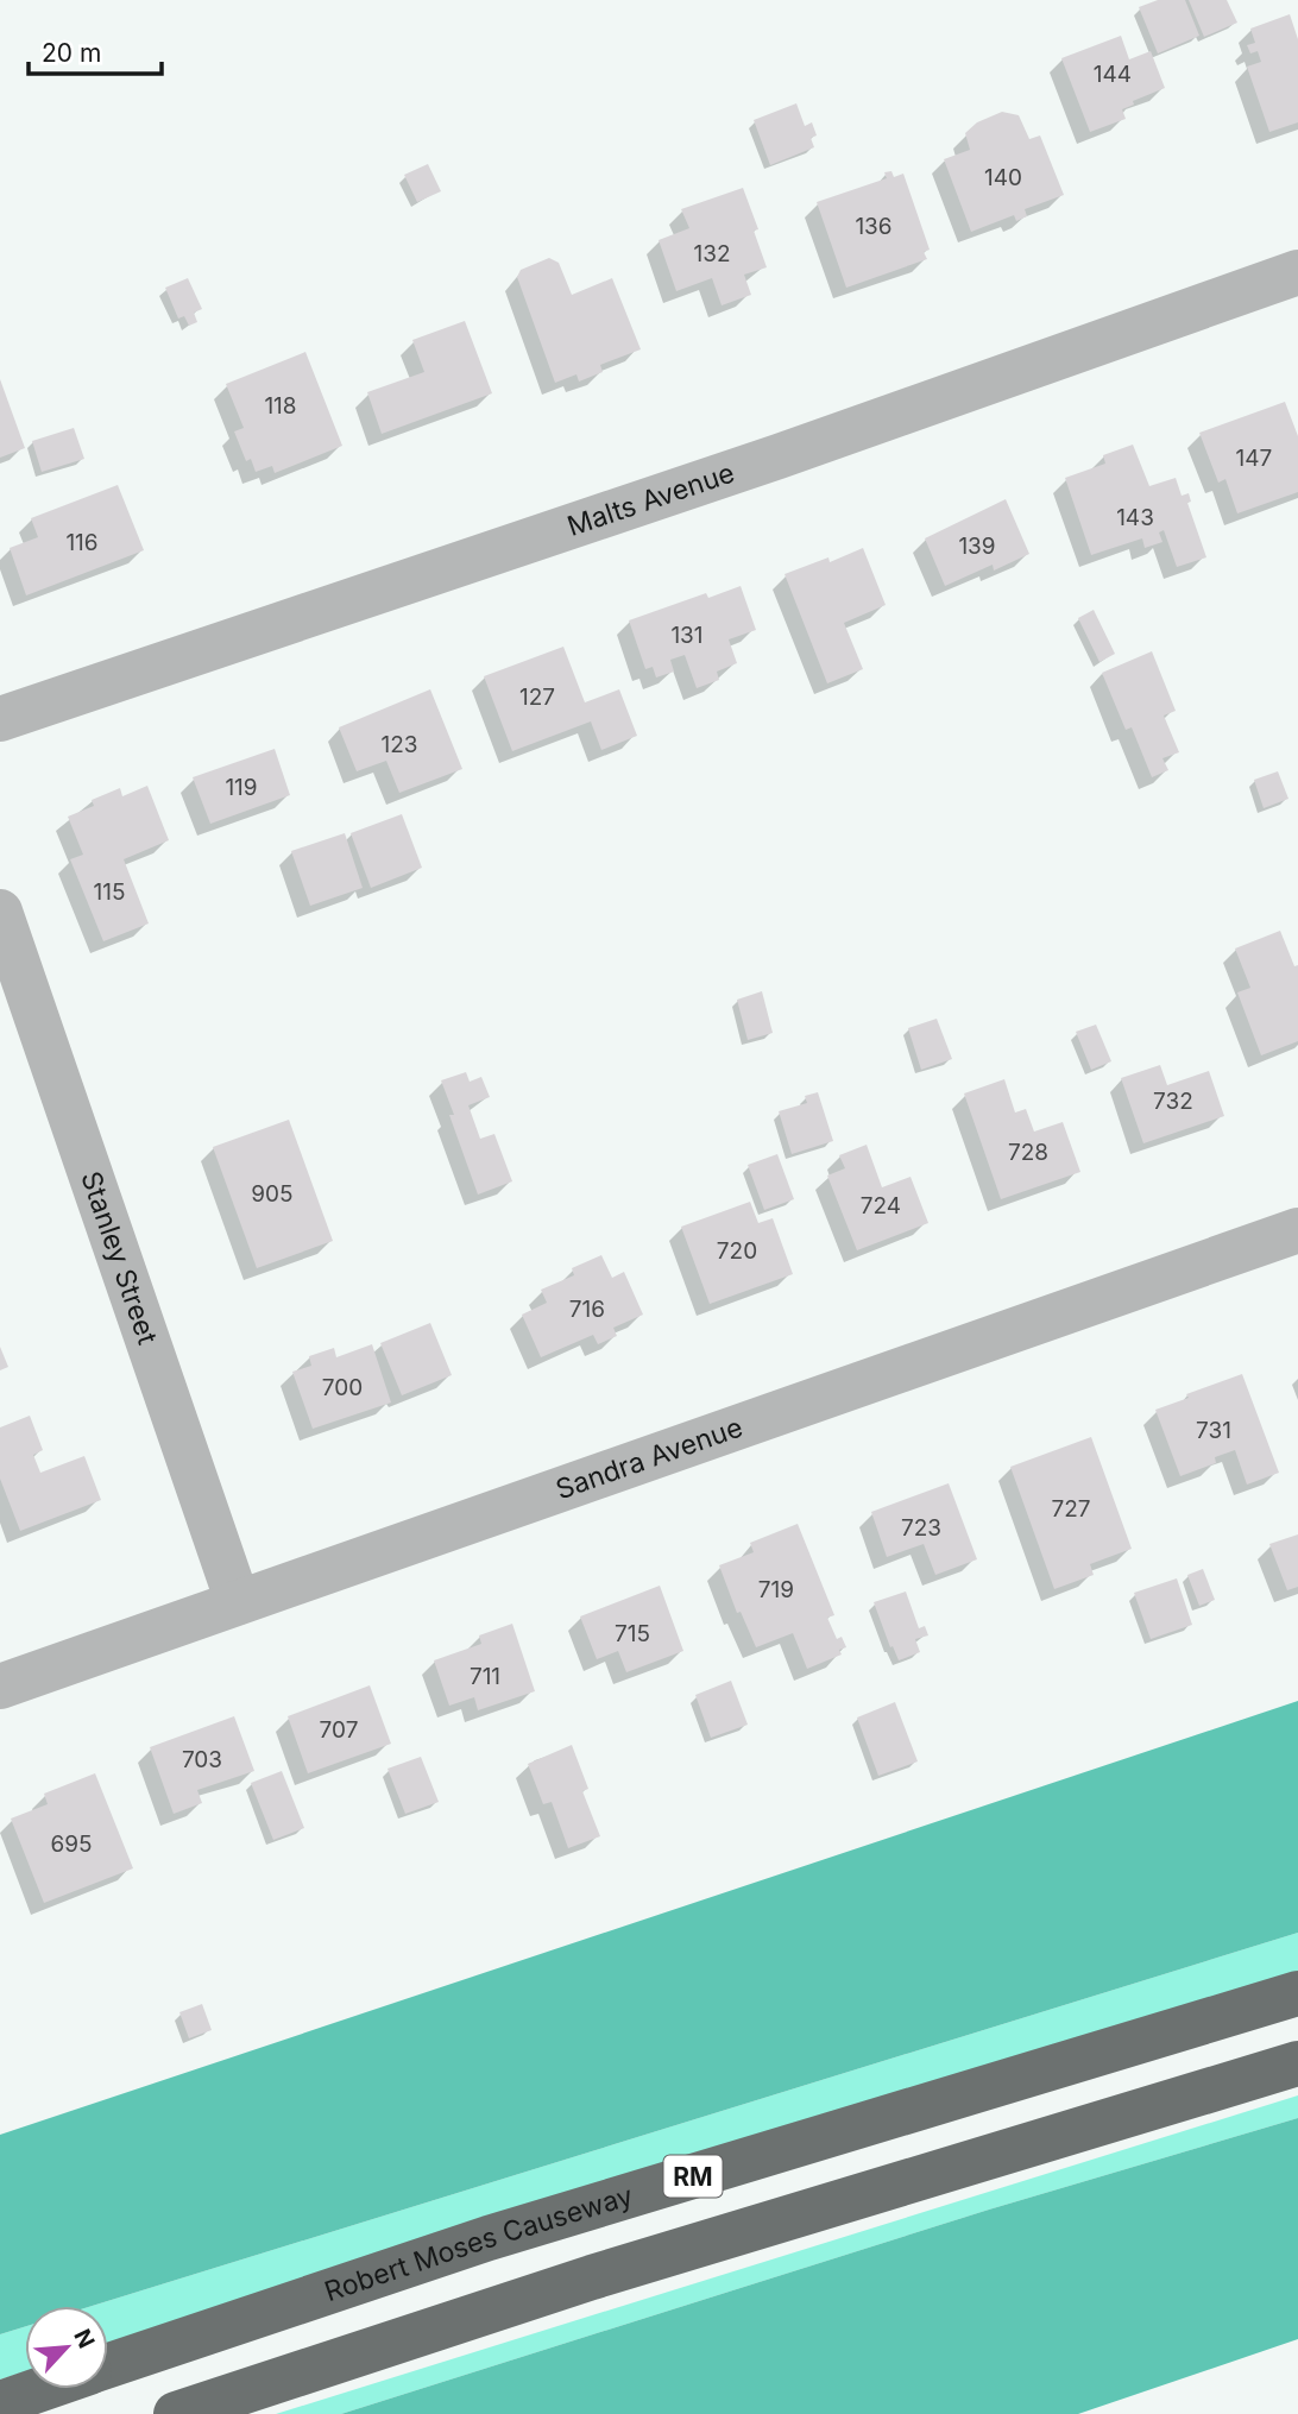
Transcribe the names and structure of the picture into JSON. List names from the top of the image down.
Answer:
{
  "streets": {
    "highway": ["RM", "Robert Moses Causeway"],
    "street": ["Malts Avenue", "Stanley Street", "Sandra Avenue"]
  },
  "crossings": [
    ["Stanley Street", "Sandra Avenue"]
  ],
  "house_numbers": [
    "144",
    "140",
    "136",
    "132",
    "118",
    "147",
    "143",
    "116",
    "139",
    "131",
    "127",
    "123",
    "119",
    "115",
    "732",
    "728",
    "905",
    "724",
    "720",
    "716",
    "700",
    "731",
    "727",
    "723",
    "719",
    "715",
    "711",
    "707",
    "703",
    "695"
  ],
  "scale_bar": "20 m",
  "north": "top right"
}
